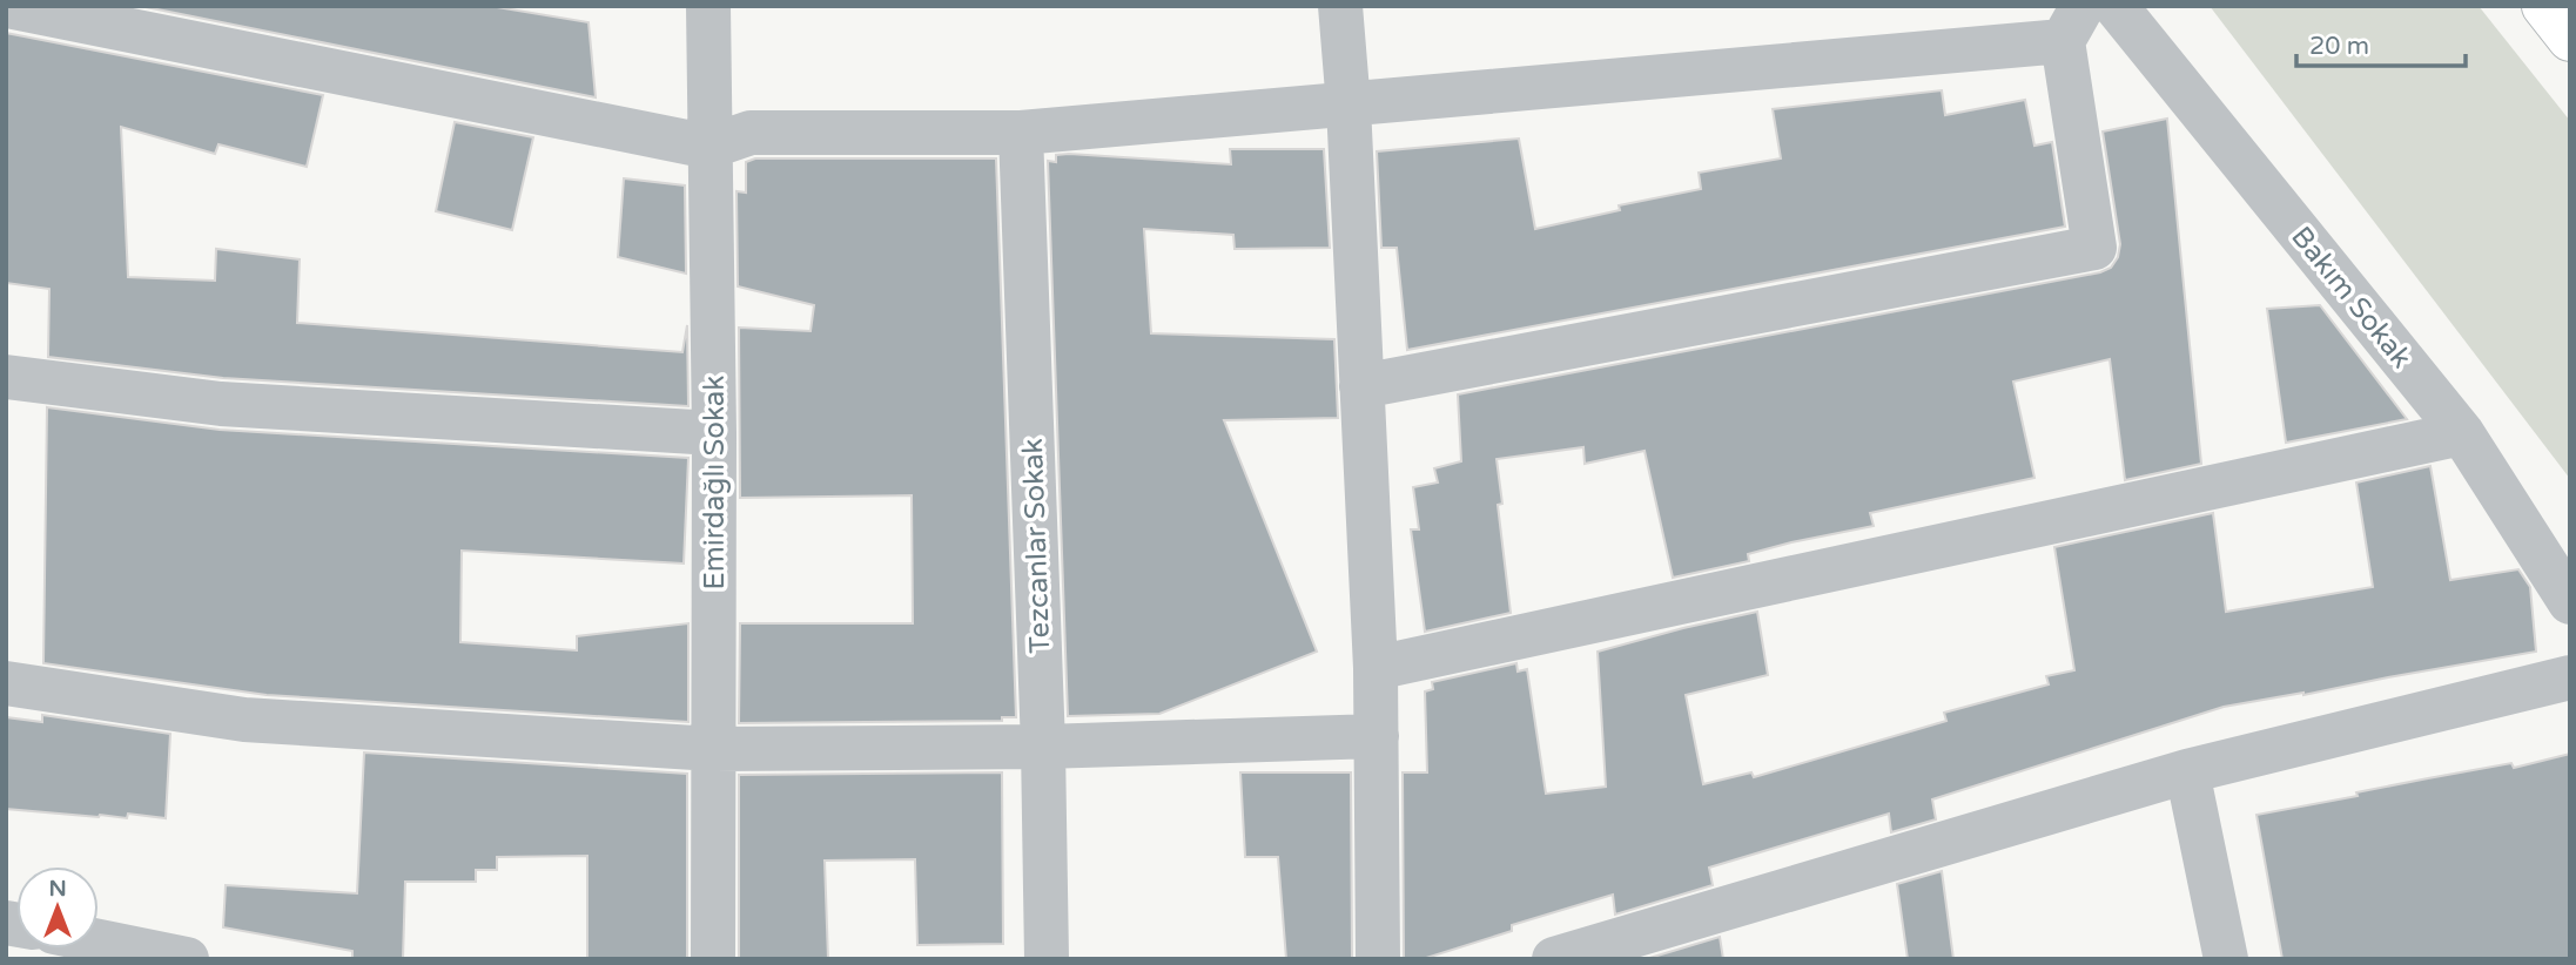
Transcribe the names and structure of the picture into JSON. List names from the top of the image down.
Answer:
{
  "streets": {
    "street": ["Bakım Sokak", "Emirdağlı Sokak", "Tezcanlar Sokak"]
  },
  "scale_bar": "20 m",
  "north": "top"
}
